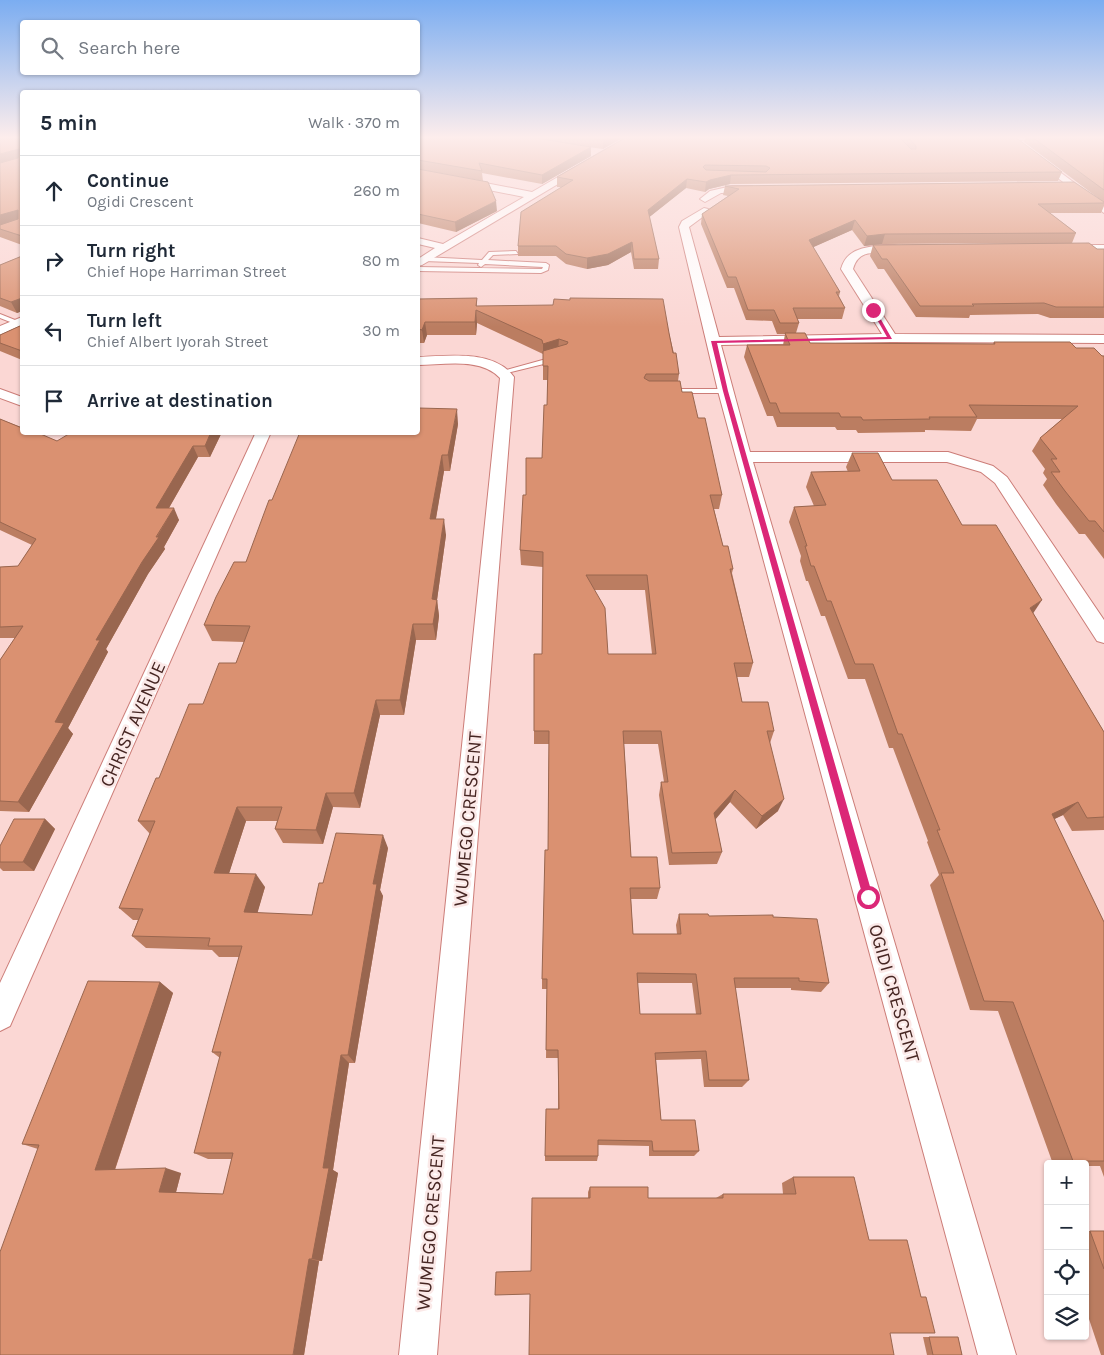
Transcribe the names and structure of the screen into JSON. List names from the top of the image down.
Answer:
{
  "streets": {
    "street": ["CHRIST AVENUE", "WUMEGO CRESCENT", "OGIDI CRESCENT"]
  },
  "page": {
    "search": "Search here",
    "heading": ["5 min", "Walk · 370 m"],
    "list": [
      ["Continue", "Ogidi Crescent", "260 m"],
      ["Turn right", "Chief Hope Harriman Street", "80 m"],
      ["Turn left", "Chief Albert Iyorah Street", "30 m"],
      "Arrive at destination"
    ],
    "map_buttons": ["+", "−"]
  }
}
